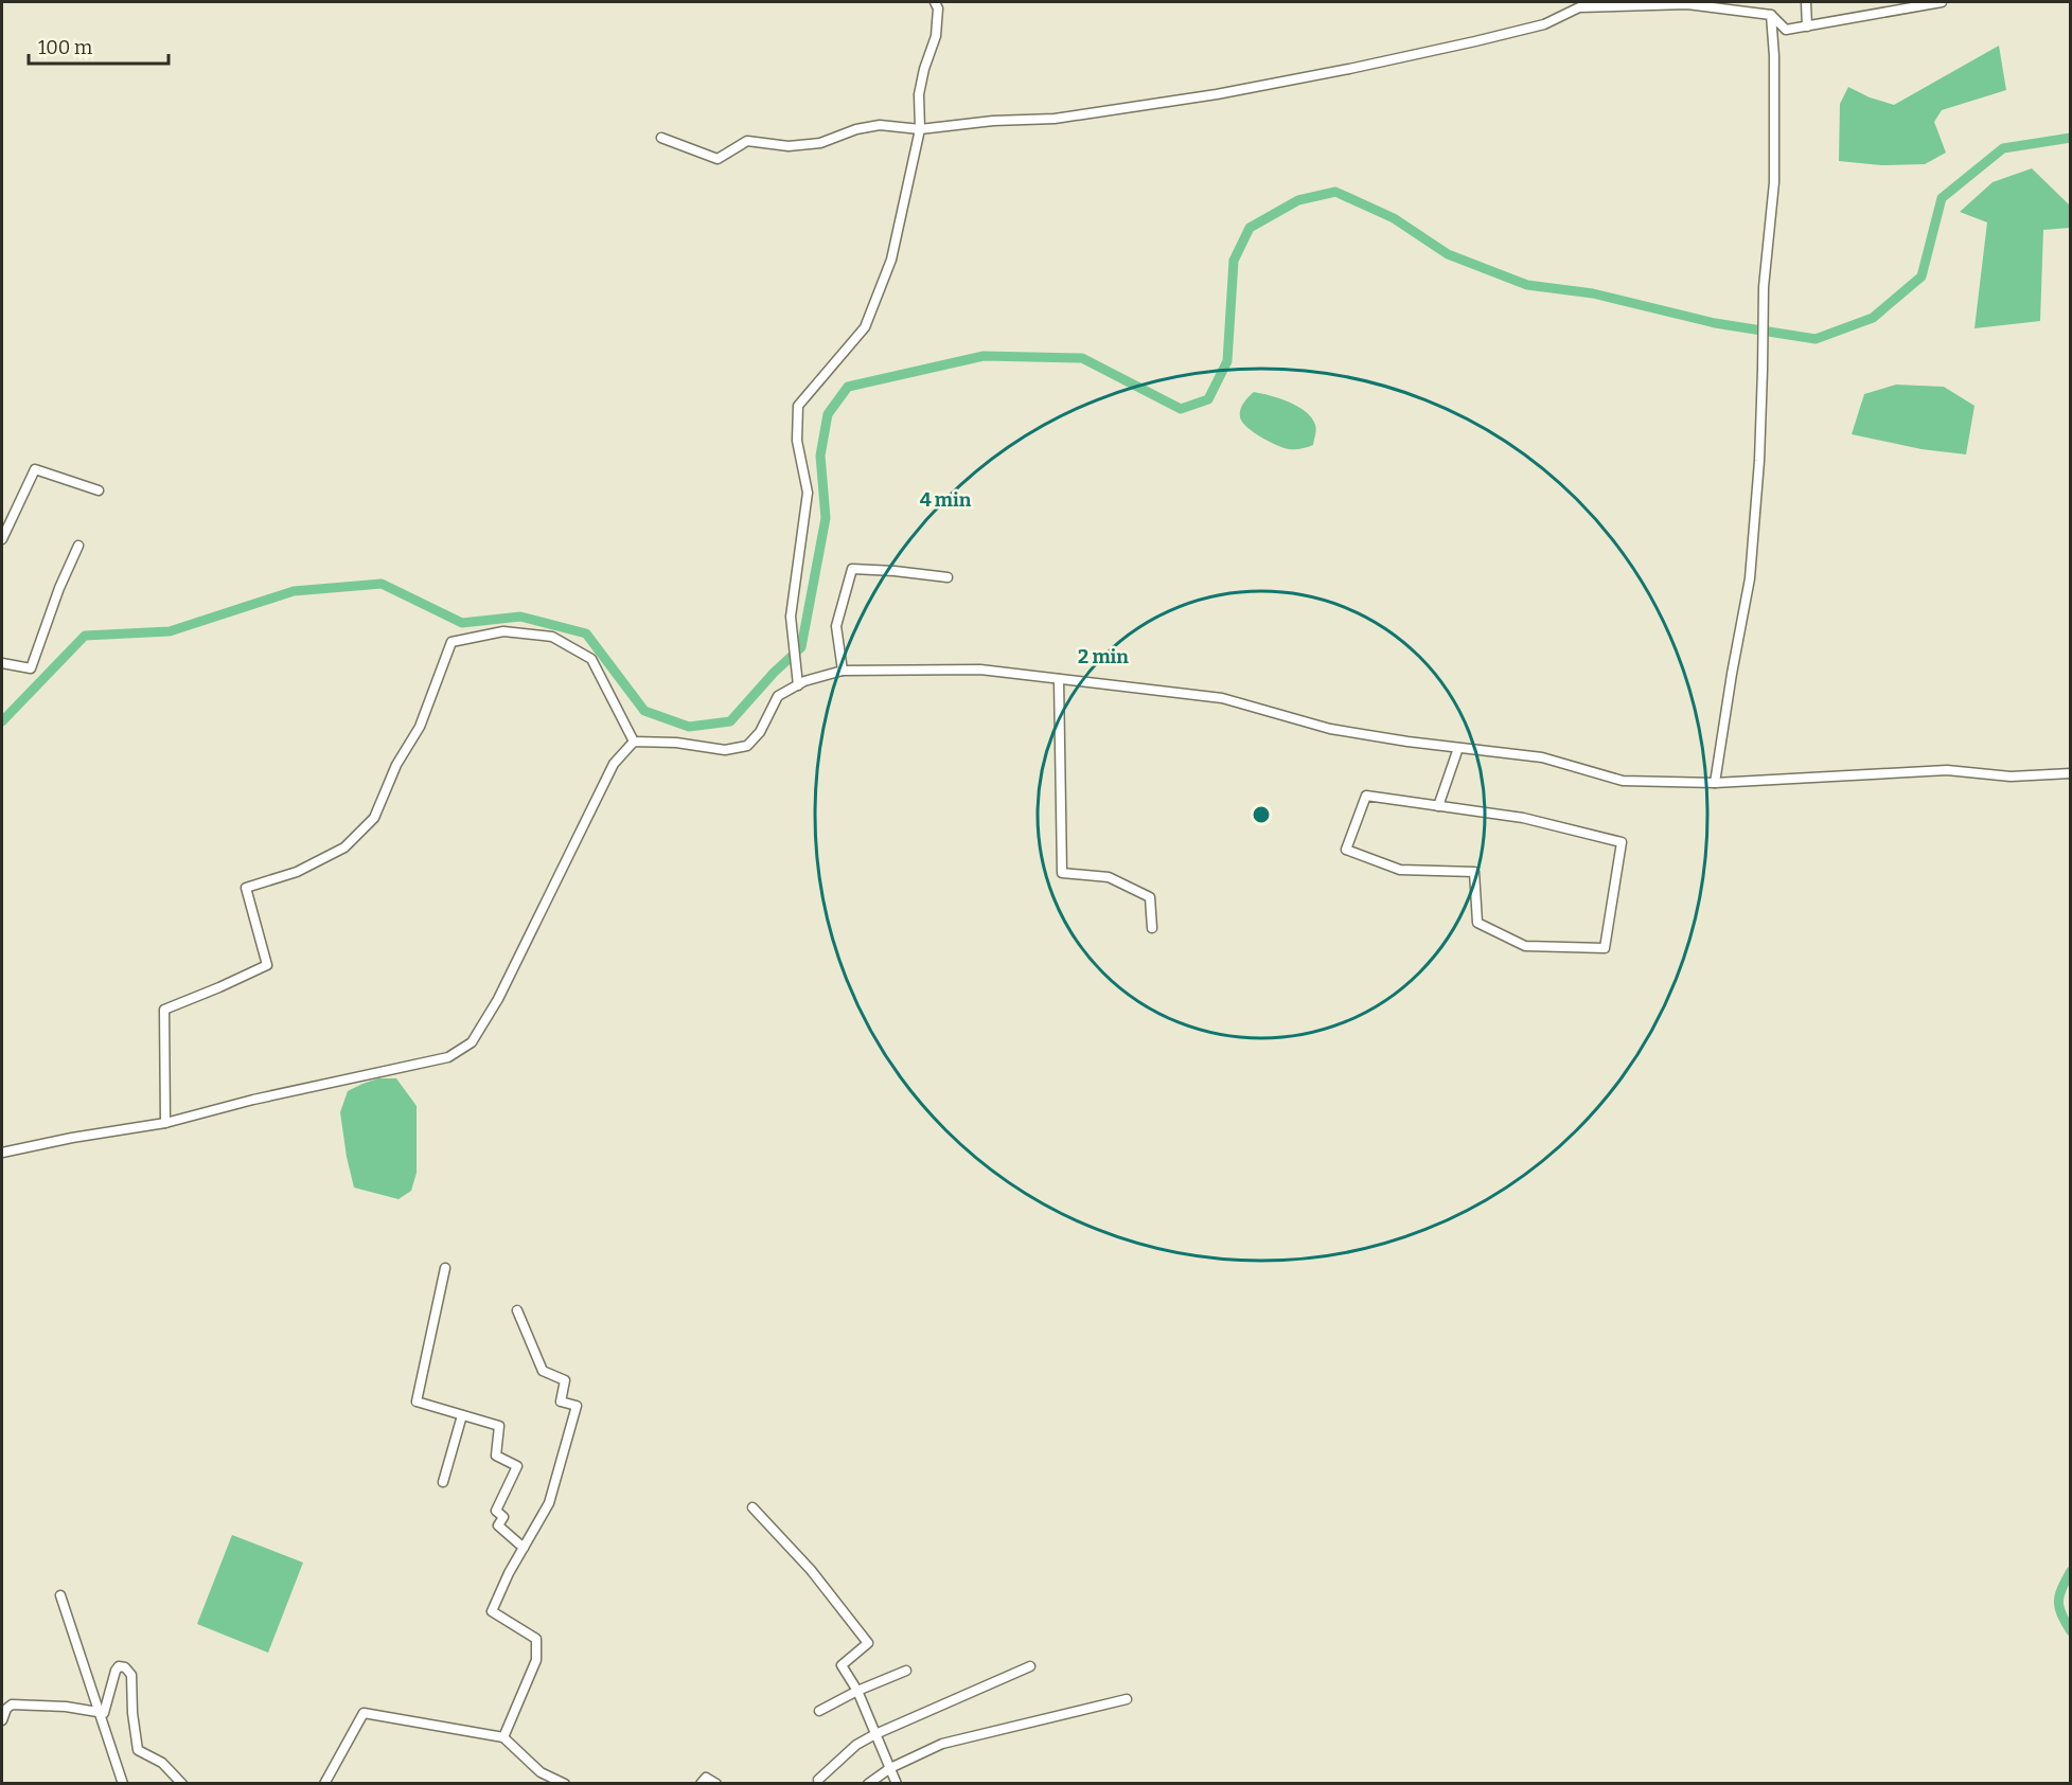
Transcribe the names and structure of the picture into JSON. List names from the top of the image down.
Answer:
{
  "scale_bar": "100 m",
  "rings": ["4 min", "2 min"]
}
